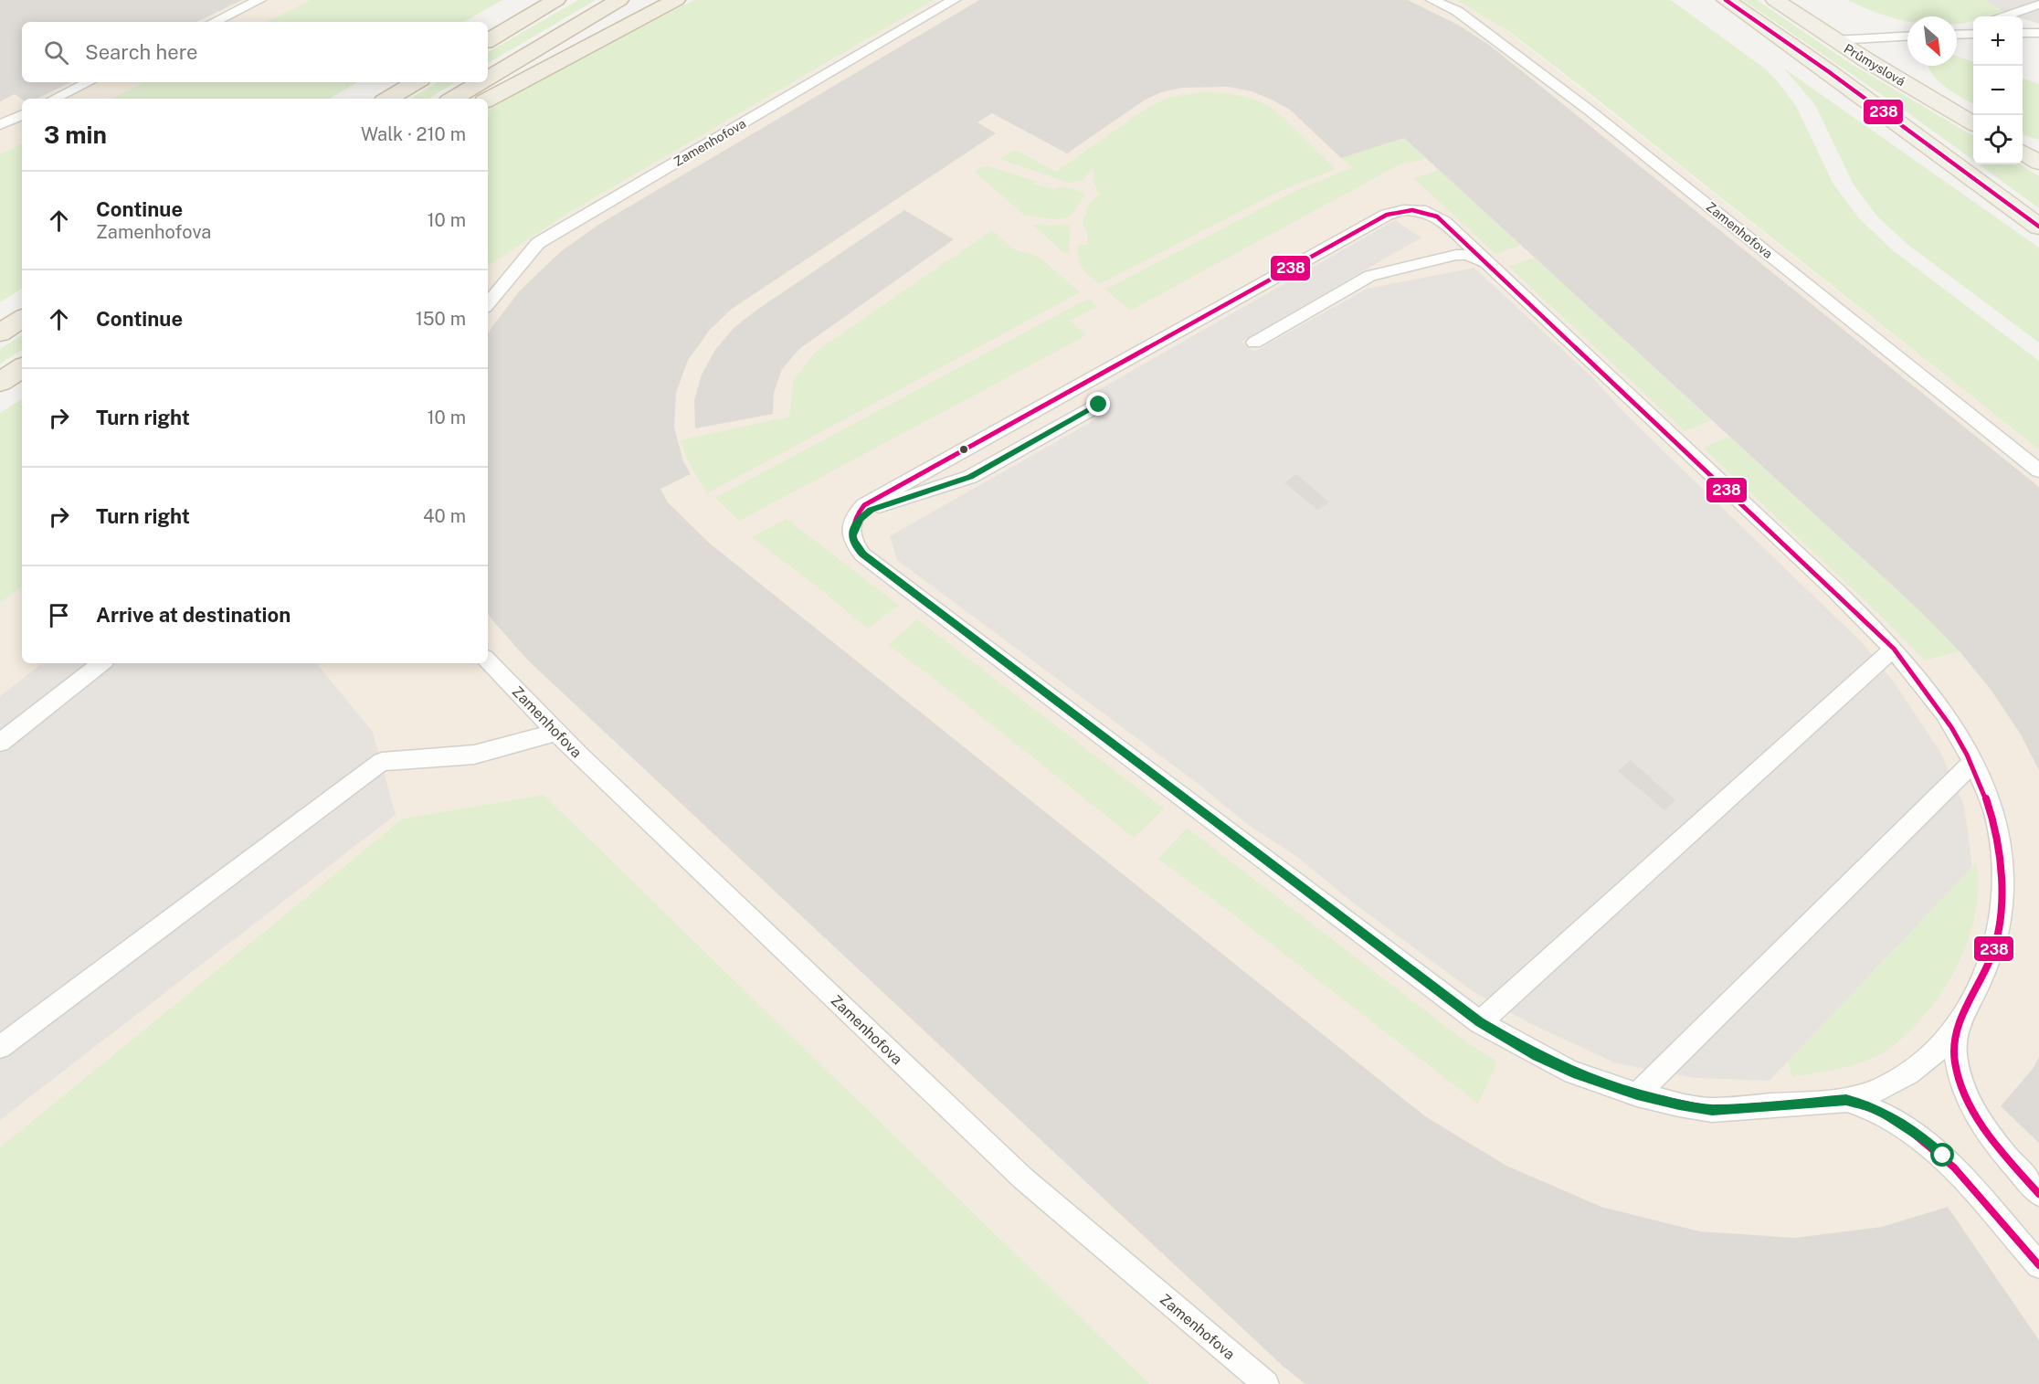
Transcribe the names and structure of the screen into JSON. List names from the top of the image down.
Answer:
{
  "streets": {
    "main road": ["Průmyslová"],
    "lane": ["Zamenhofova"]
  },
  "lines": ["transit line 238"],
  "north": "bottom right",
  "page": {
    "map_buttons": ["+", "−"],
    "search": "Search here",
    "heading": ["3 min", "Walk · 210 m"],
    "list": [
      ["Continue", "Zamenhofova", "10 m"],
      ["Continue", "150 m"],
      ["Turn right", "10 m"],
      ["Turn right", "40 m"],
      "Arrive at destination"
    ]
  }
}
